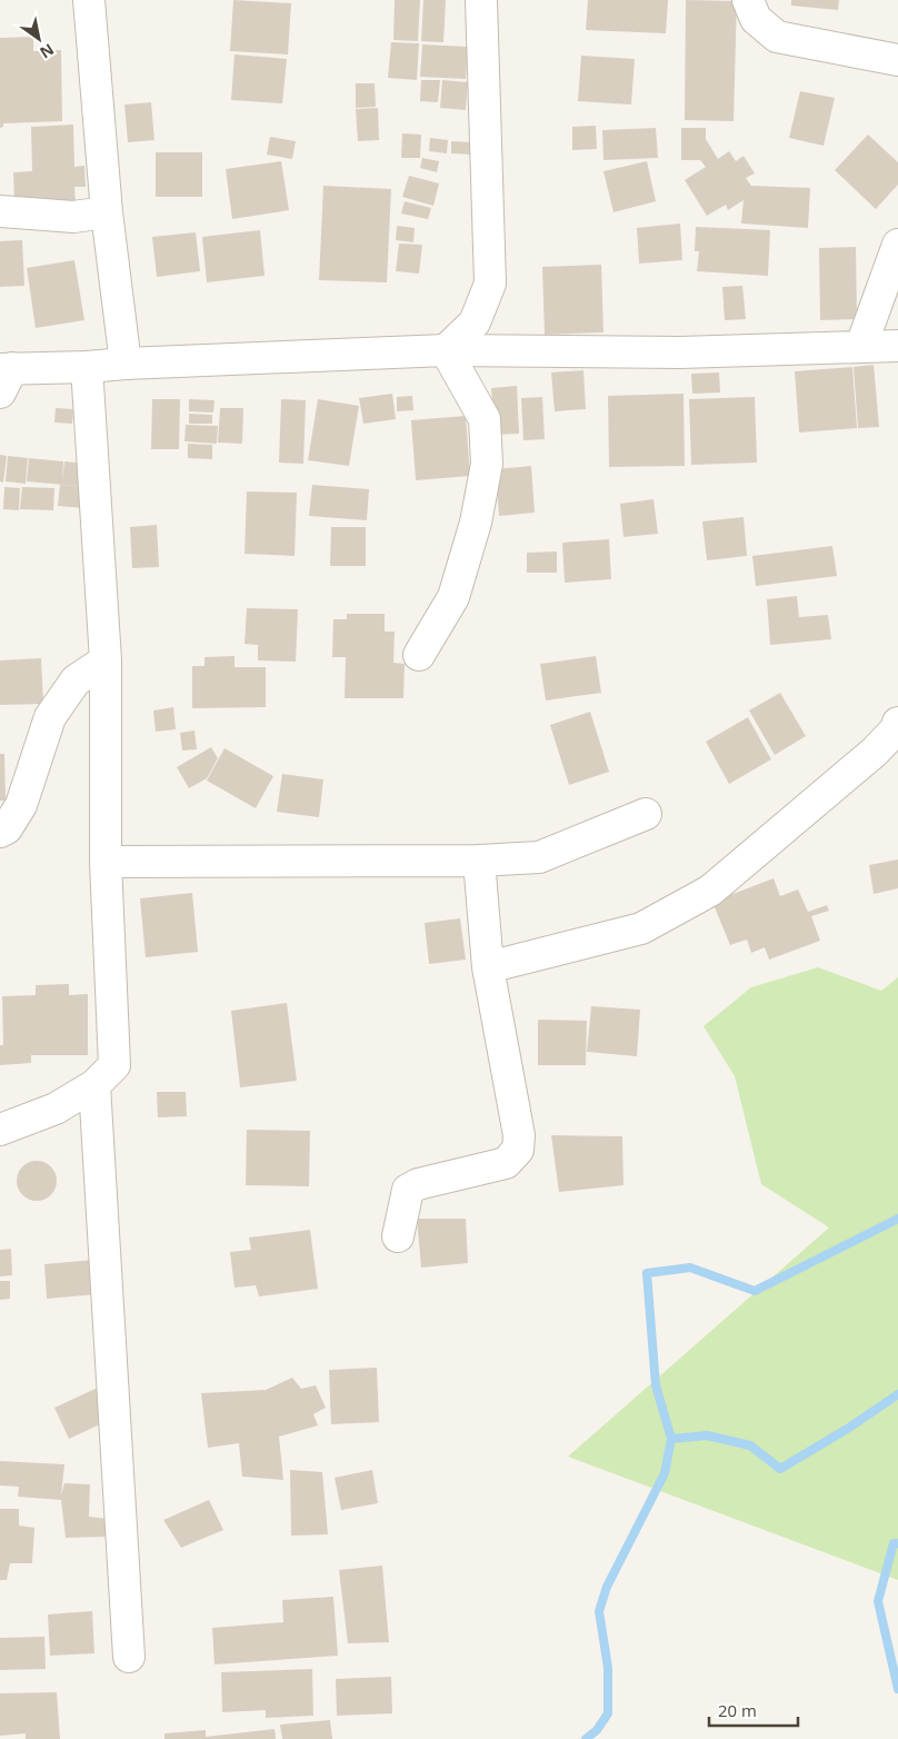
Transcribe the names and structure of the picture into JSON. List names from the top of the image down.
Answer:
{
  "scale_bar": "20 m",
  "north": "bottom right"
}
